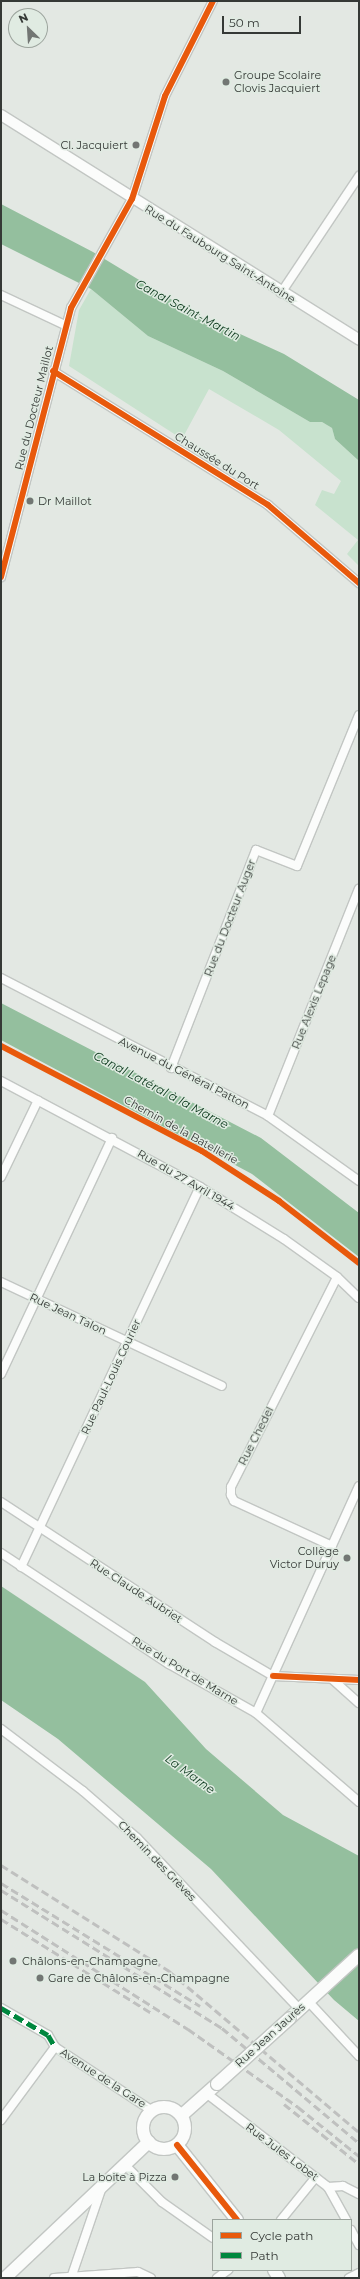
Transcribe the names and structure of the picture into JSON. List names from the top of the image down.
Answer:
{
  "streets": {
    "main road": ["Rue Jean Jaurès"],
    "street": [
      "Rue du Faubourg Saint-Antoine",
      "Rue du Docteur Maillot",
      "Chaussée du Port",
      "Rue du Docteur Auger",
      "Rue Alexis Lepage",
      "Avenue du Général Patton",
      "Rue du 27 Avril 1944",
      "Rue Jean Talon",
      "Rue Paul-Louis Courier",
      "Rue Chedel",
      "Rue Claude Aubriet",
      "Rue du Port de Marne",
      "Chemin des Grèves",
      "Avenue de la Gare",
      "Rue Jules Lobet"
    ],
    "cycle path": ["Chemin de la Batellerie"]
  },
  "crossings": [
    ["Rue du Faubourg Saint-Antoine", "Rue du Docteur Maillot"],
    ["Rue du Docteur Maillot", "Chaussée du Port"],
    ["Rue du Docteur Auger", "Avenue du Général Patton"],
    ["Rue Alexis Lepage", "Avenue du Général Patton"],
    ["Rue du 27 Avril 1944", "Rue Paul-Louis Courier"],
    ["Rue du 27 Avril 1944", "Rue Chedel"],
    ["Rue Jean Talon", "Rue Paul-Louis Courier"],
    ["Rue Paul-Louis Courier", "Rue Claude Aubriet"],
    ["Rue Paul-Louis Courier", "Rue du Port de Marne"],
    ["Chemin des Grèves", "Rue Jean Jaurès"],
    ["Rue Jean Jaurès", "Avenue de la Gare"],
    ["Rue Jean Jaurès", "Rue Jules Lobet"]
  ],
  "water": ["Canal Saint-Martin", "Canal Latéral à la Marne", "La Marne"],
  "places": [
    "Groupe Scolaire Clovis Jacquiert",
    "Cl. Jacquiert",
    "Dr Maillot",
    "Collège Victor Duruy",
    "Châlons-en-Champagne",
    "Gare de Châlons-en-Champagne",
    "La boite à Pizza"
  ],
  "legend": ["Cycle path", "Path"],
  "scale_bar": "50 m",
  "north": "top left"
}
